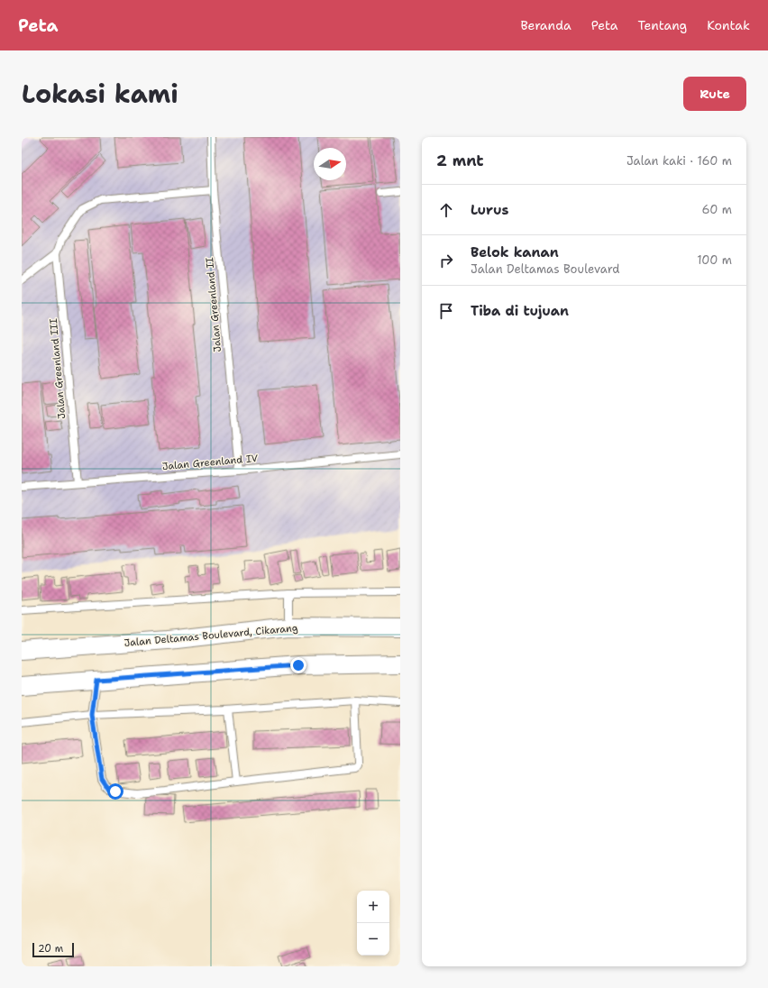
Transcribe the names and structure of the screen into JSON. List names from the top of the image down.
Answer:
{
  "streets": {
    "street": ["Jalan Deltamas Boulevard, Cikarang"],
    "lane": ["Jalan Greenland II", "Jalan Greenland III", "Jalan Greenland IV"]
  },
  "crossings": [
    ["Jalan Greenland II", "Jalan Greenland IV"],
    ["Jalan Greenland III", "Jalan Greenland IV"]
  ],
  "scale_bar": "20 m",
  "north": "right",
  "page": {
    "header": "Peta",
    "nav": [
      "Beranda",
      "Peta",
      "Tentang",
      "Kontak"
    ],
    "title": "Lokasi kami",
    "buttons": "Rute",
    "heading": ["2 mnt", "Jalan kaki · 160 m"],
    "list": [
      ["Lurus", "60 m"],
      ["Belok kanan", "Jalan Deltamas Boulevard", "100 m"],
      "Tiba di tujuan"
    ],
    "map_buttons": ["+", "−"],
    "scale": "20 m"
  }
}
